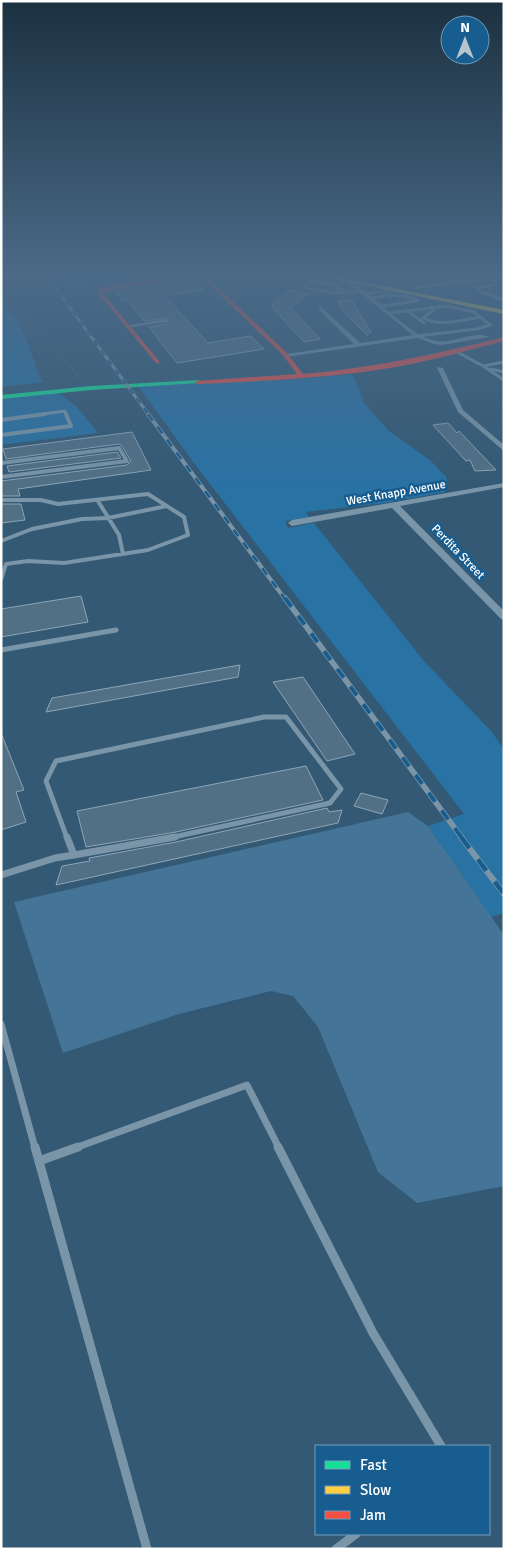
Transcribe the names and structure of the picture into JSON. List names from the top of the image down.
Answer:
{
  "streets": {
    "street": ["West Knapp Avenue", "Perdita Street"]
  },
  "crossings": [
    ["West Knapp Avenue", "Perdita Street"]
  ],
  "legend": ["Fast", "Slow", "Jam"],
  "north": "top"
}
